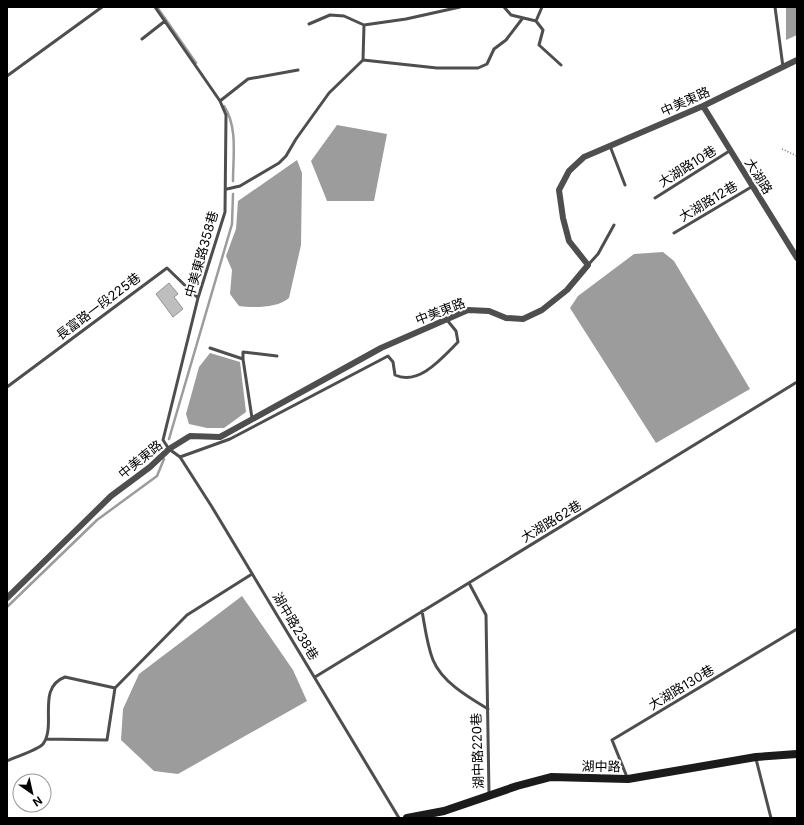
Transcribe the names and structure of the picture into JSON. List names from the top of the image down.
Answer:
{
  "streets": {
    "street": ["中美東路", "大湖路", "湖中路"],
    "lane": [
      "大湖路10巷",
      "大湖路12巷",
      "中美東路358巷",
      "長富路一段225巷",
      "大湖路62巷",
      "湖中路238巷",
      "大湖路130巷",
      "湖中路220巷"
    ]
  },
  "crossings": [
    ["中美東路", "大湖路"],
    ["中美東路", "中美東路358巷"],
    ["中美東路", "湖中路238巷"],
    ["大湖路10巷", "大湖路"],
    ["大湖路", "大湖路12巷"],
    ["中美東路358巷", "長富路一段225巷"],
    ["中美東路358巷", "湖中路238巷"],
    ["大湖路62巷", "湖中路238巷"],
    ["大湖路62巷", "湖中路220巷"],
    ["大湖路130巷", "湖中路"],
    ["湖中路220巷", "湖中路"]
  ],
  "north": "bottom right"
}
